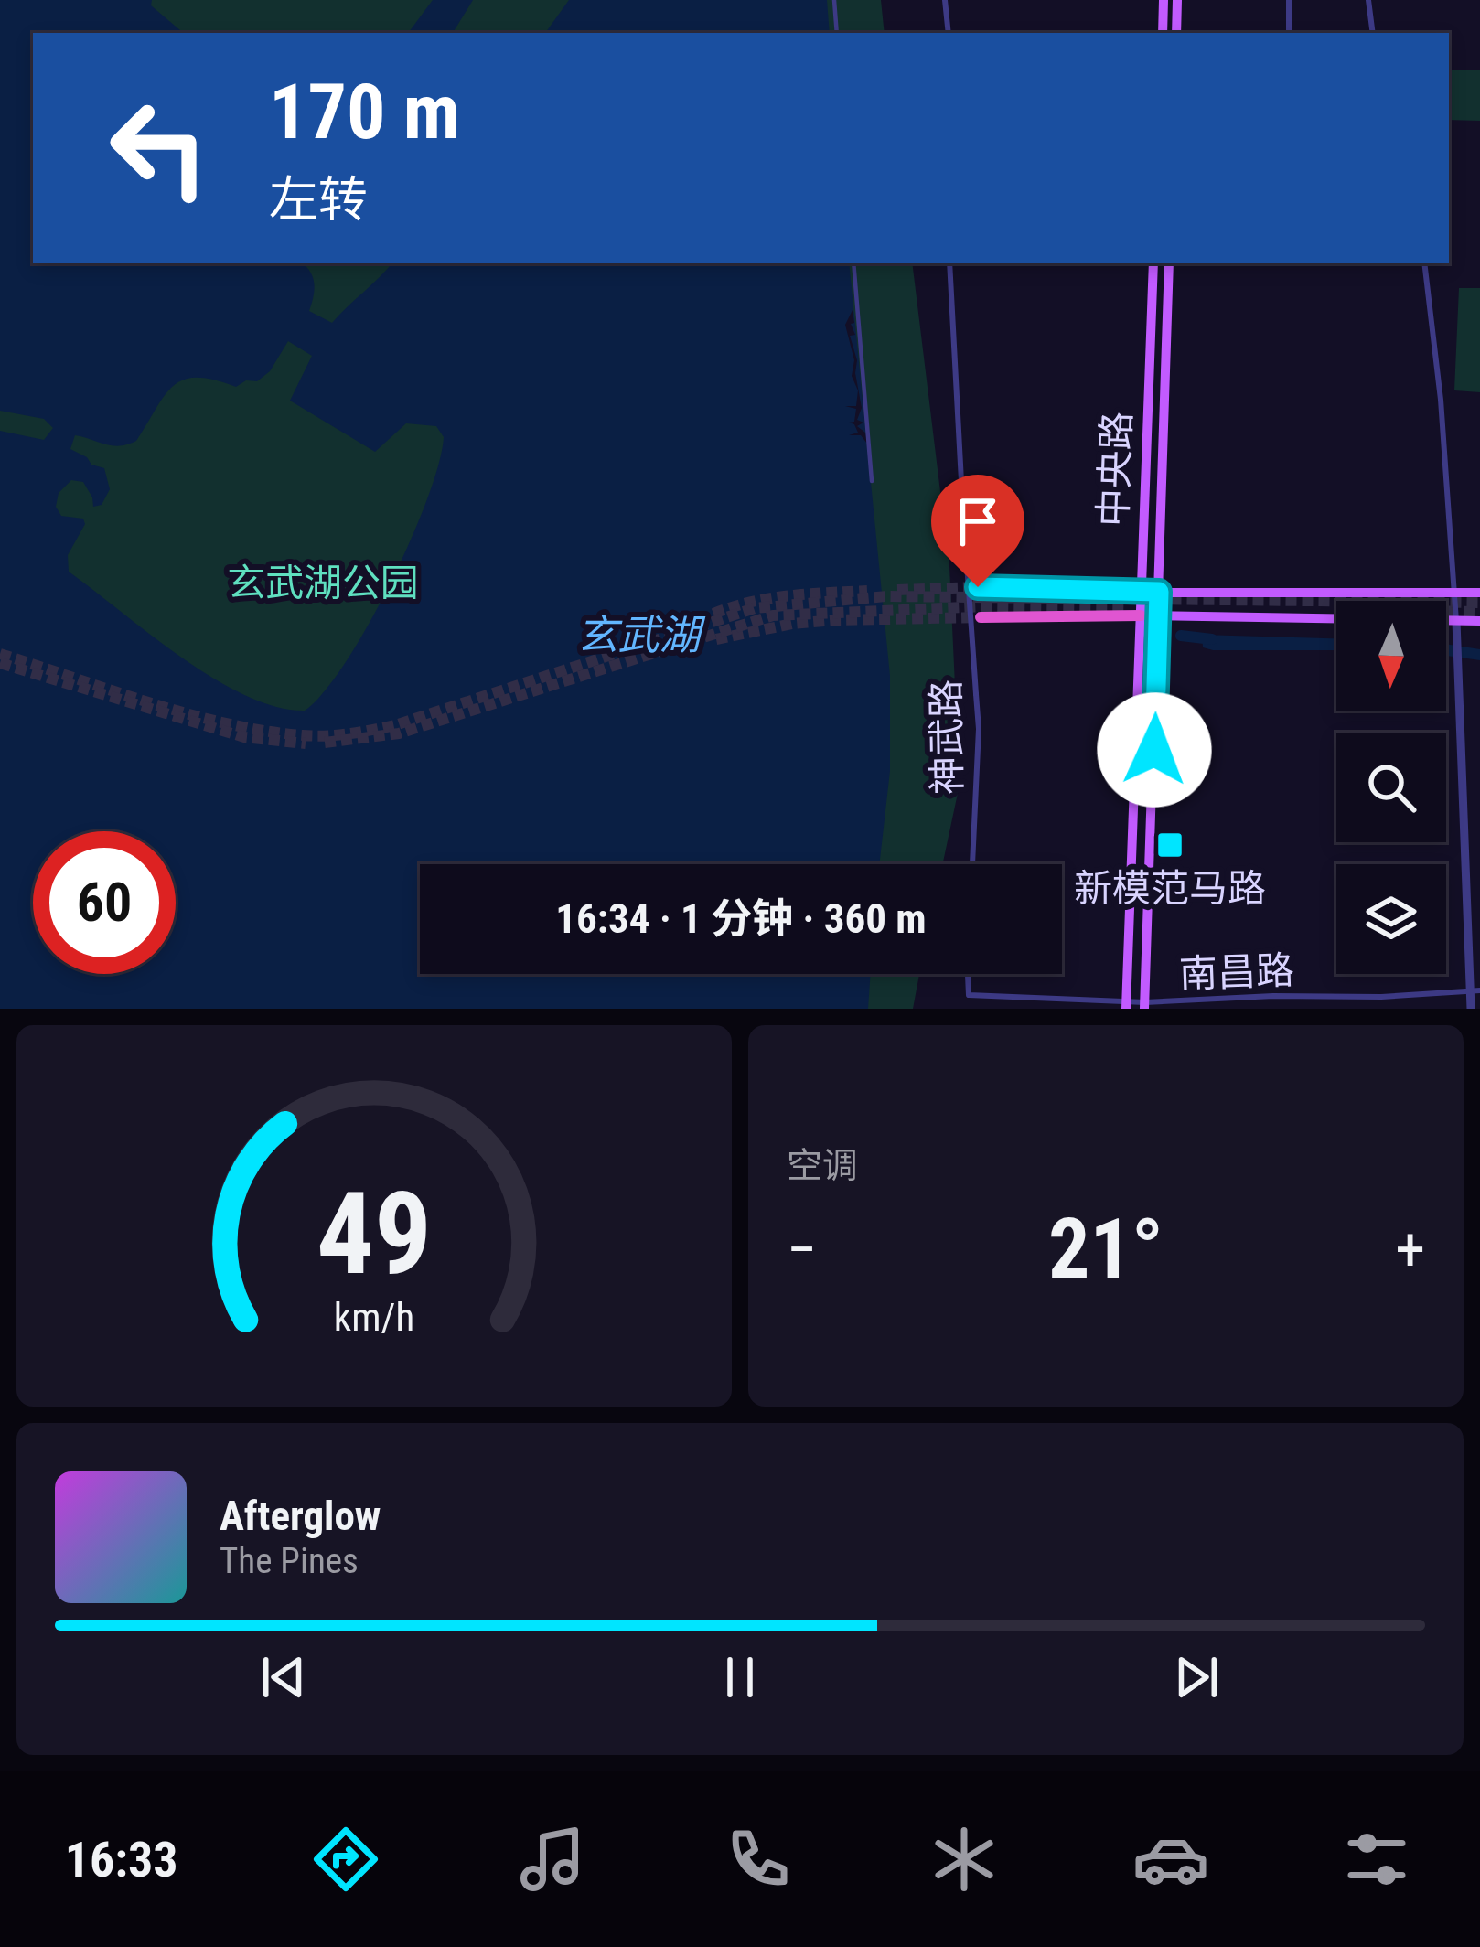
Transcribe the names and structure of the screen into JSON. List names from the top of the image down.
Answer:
{
  "streets": {
    "main road": ["中央路"],
    "street": ["神武路", "南昌路"]
  },
  "crossings": [
    ["中央路", "南昌路"]
  ],
  "water": ["玄武湖"],
  "parks": ["玄武湖公园"],
  "places": {
    "transit": ["新模范马路"]
  },
  "north": "bottom",
  "page": {
    "turn": ["170 m", "左转"],
    "limit": "60",
    "trip": "16:34 · 1 分钟 · 360 m",
    "tile": "空调",
    "heat": ["−", "21°", "+"],
    "song": ["Afterglow", "The Pines"],
    "tabs": "16:33",
    "gauge": ["49", "km/h"]
  }
}
